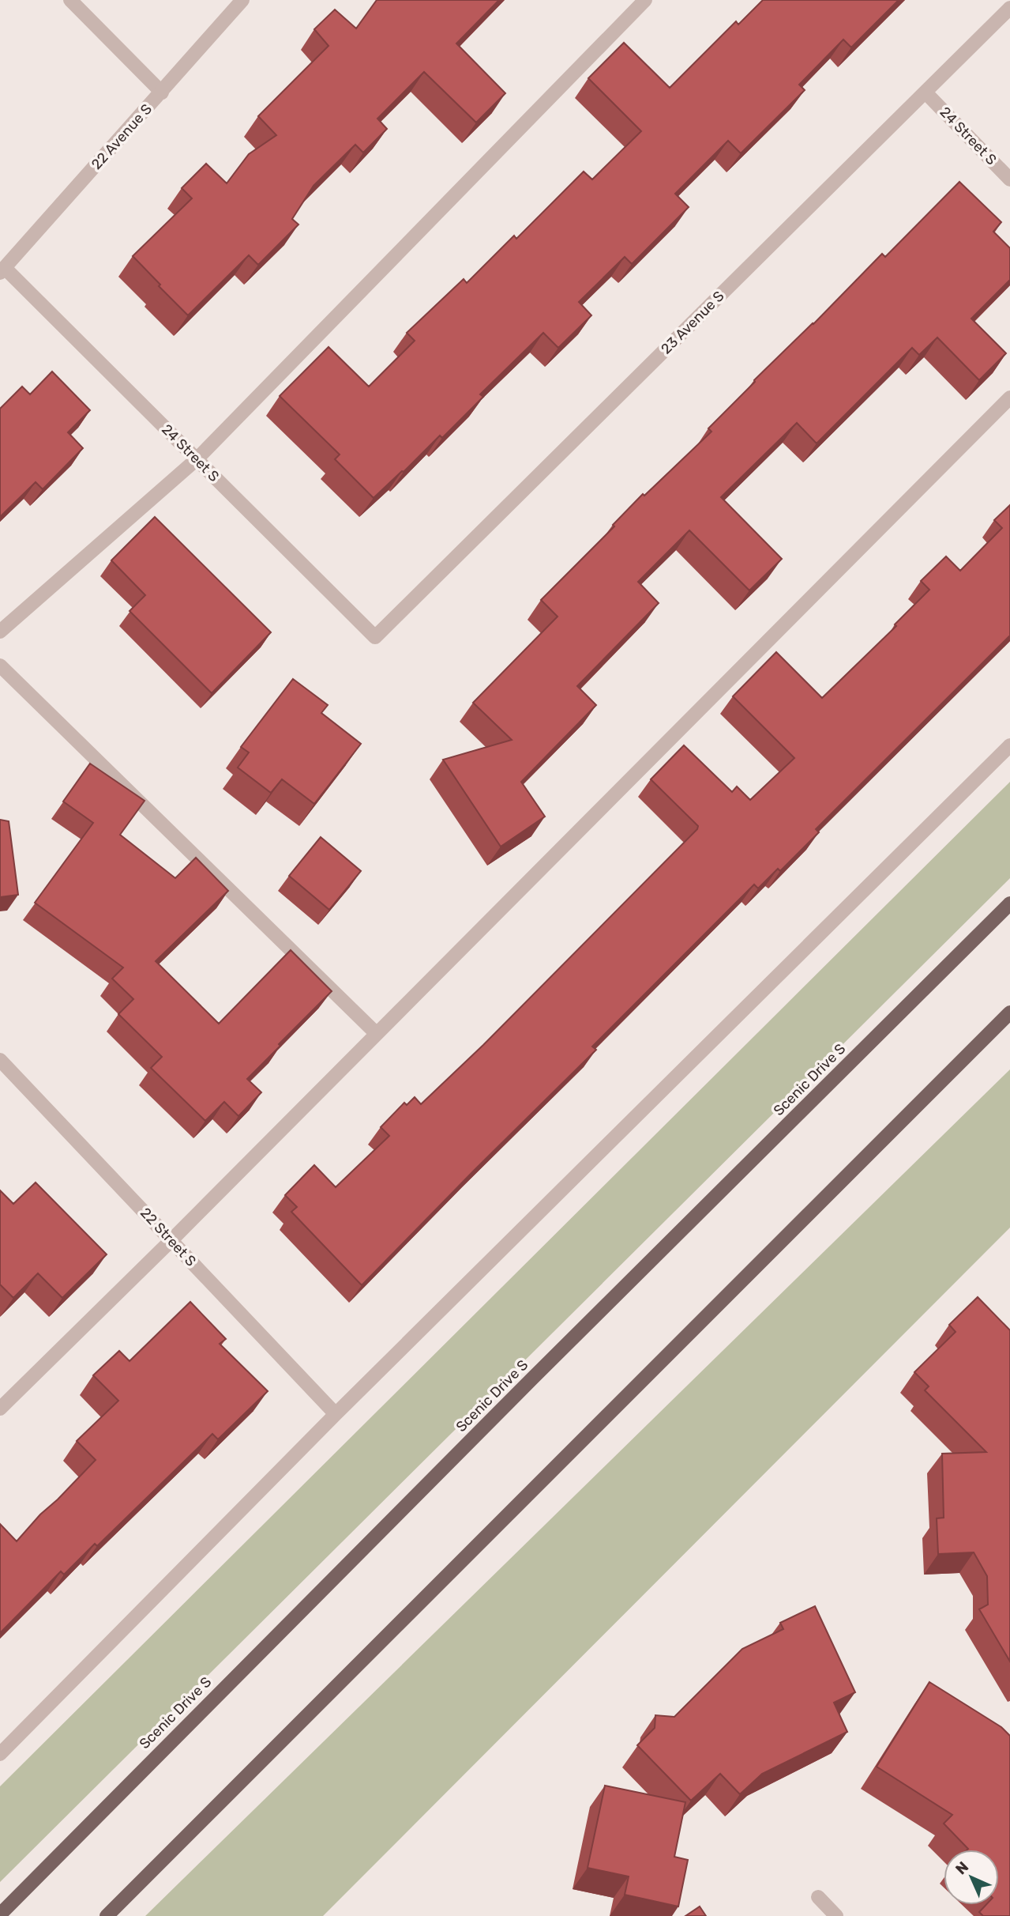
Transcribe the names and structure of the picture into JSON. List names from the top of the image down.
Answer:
{
  "streets": {
    "main road": ["Scenic Drive S"],
    "street": [
      "24 Street S",
      "22 Avenue S",
      "23 Avenue S",
      "22 Street S"
    ]
  },
  "crossings": [
    ["24 Street S", "22 Avenue S"],
    ["24 Street S", "23 Avenue S"]
  ],
  "north": "top left"
}
